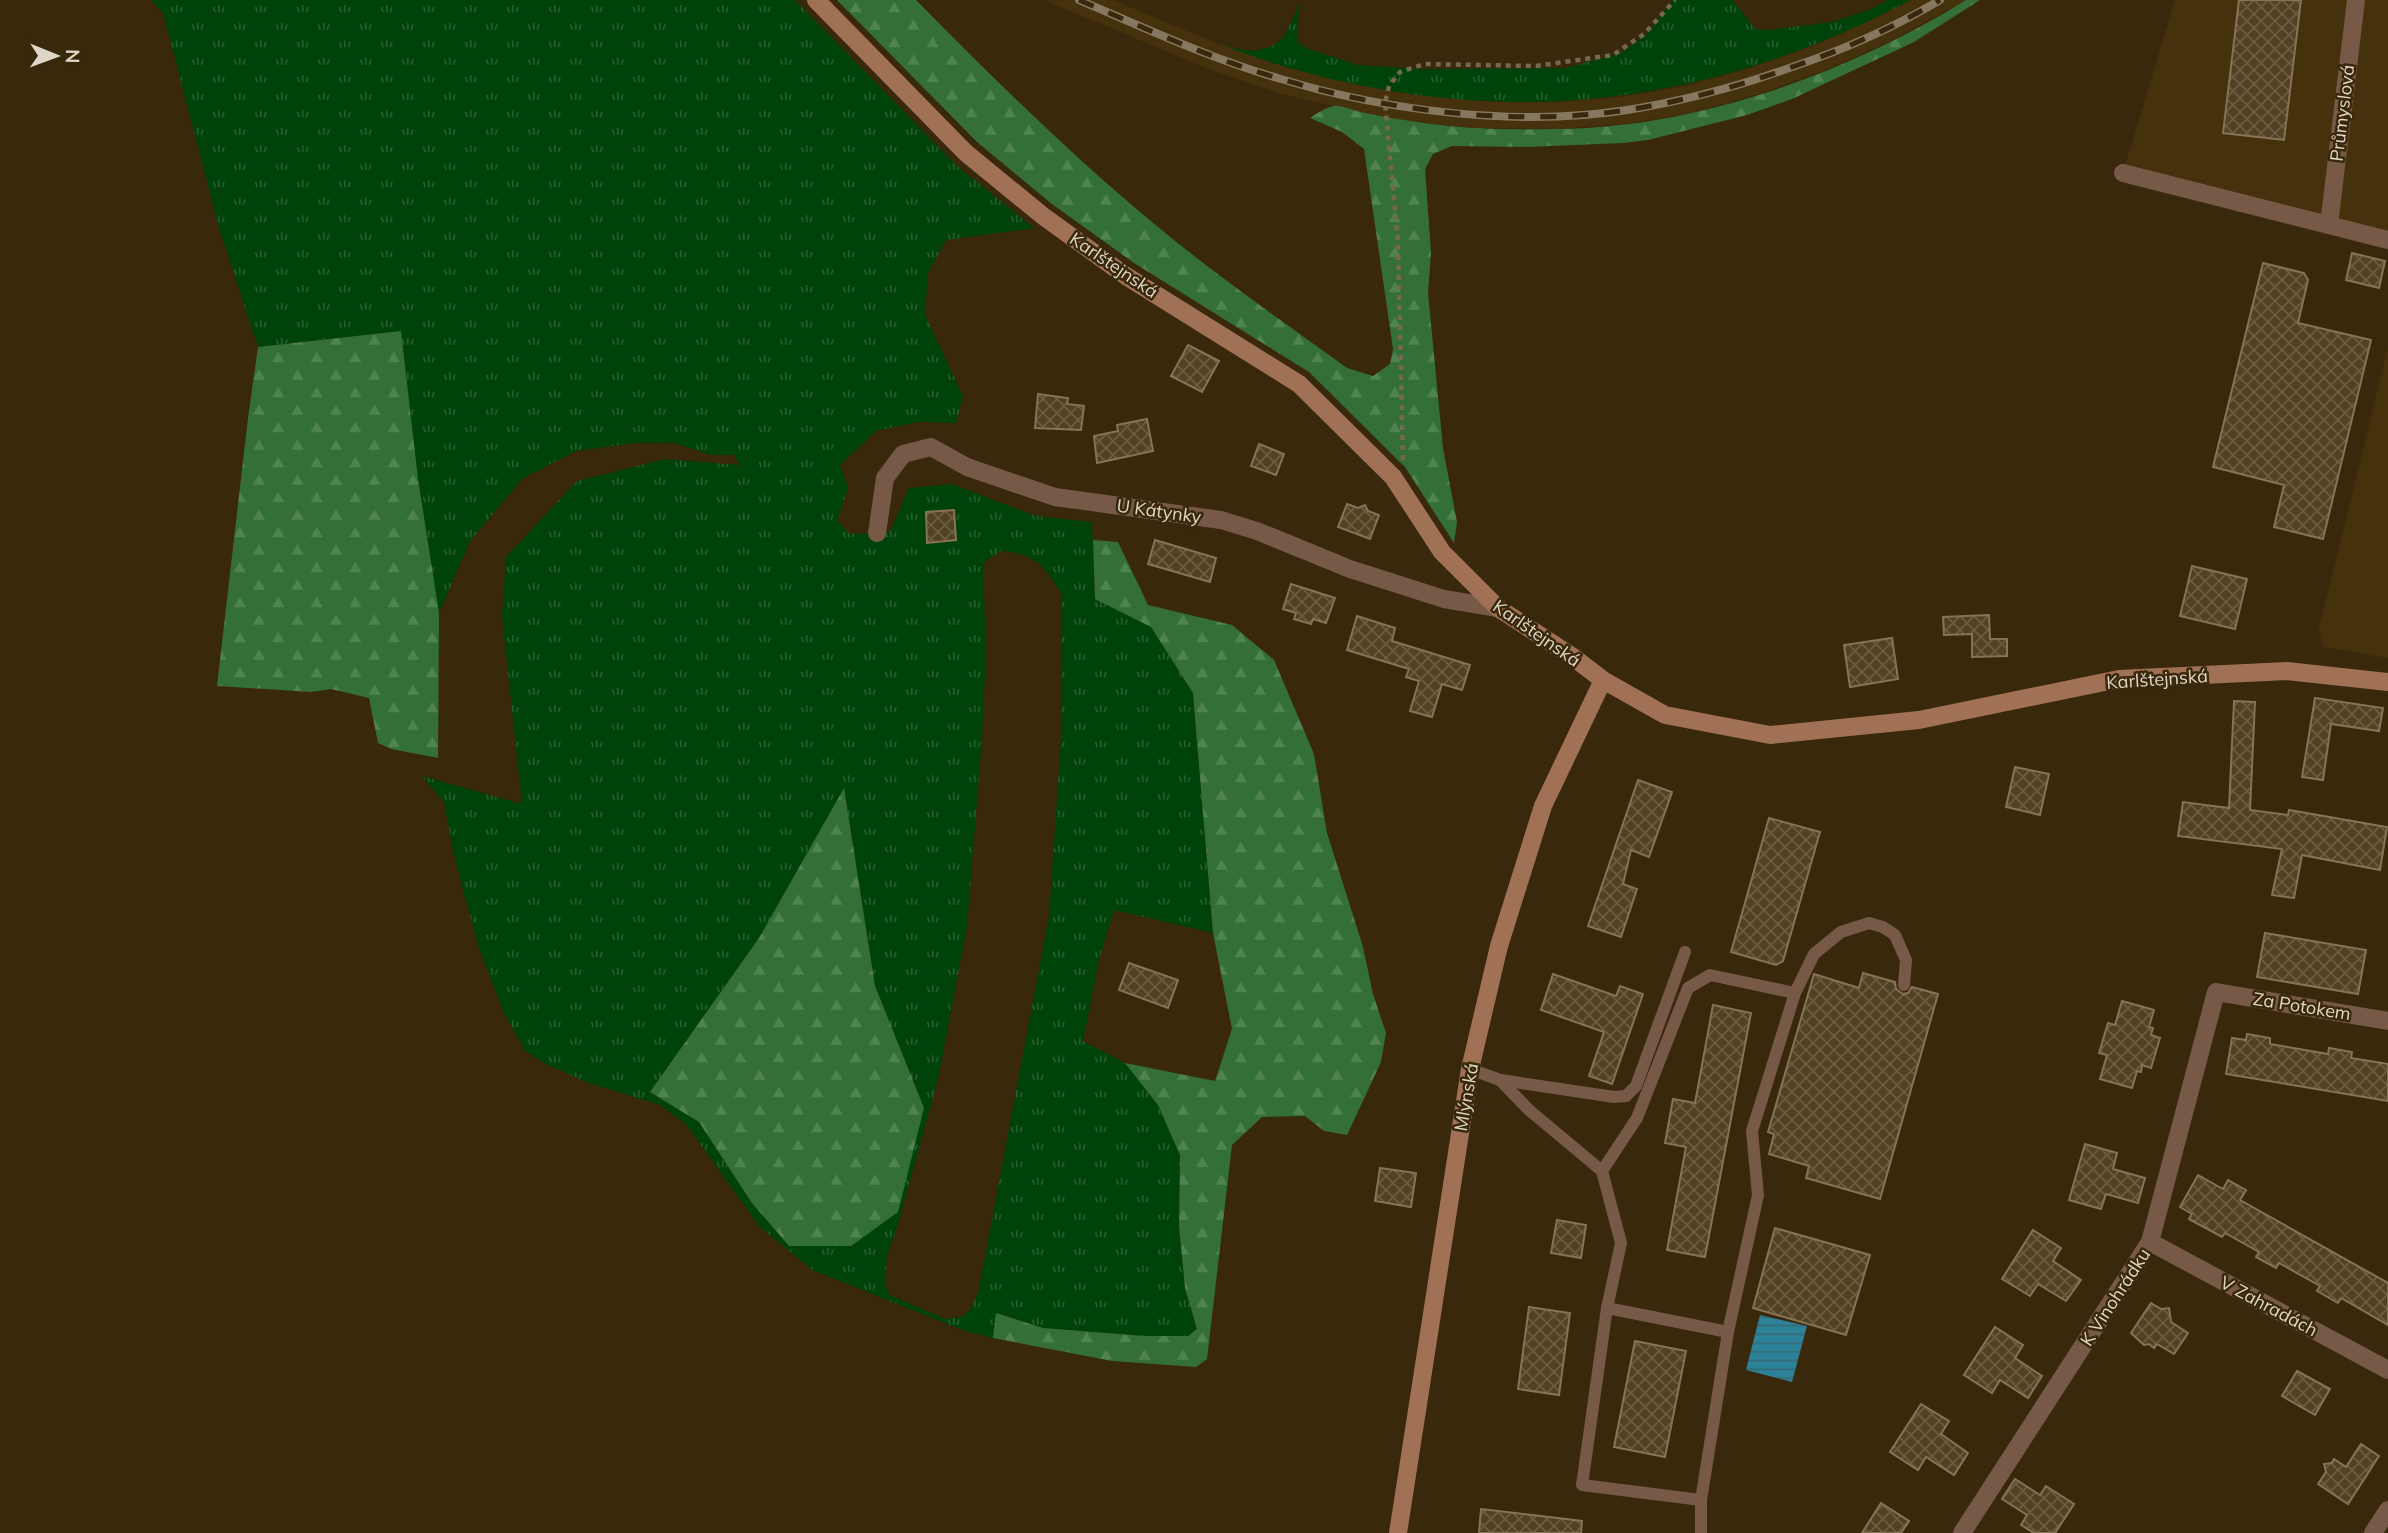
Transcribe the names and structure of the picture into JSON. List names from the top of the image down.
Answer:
{
  "streets": {
    "main road": ["Karlštejnská", "Mlýnská"],
    "street": [
      "Průmyslová",
      "U Kátynky",
      "Za Potokem",
      "K Vinohrádku",
      "V Zahradách"
    ]
  },
  "crossings": [
    ["Karlštejnská", "U Kátynky"],
    ["Karlštejnská", "Mlýnská"],
    ["Za Potokem", "K Vinohrádku"],
    ["K Vinohrádku", "V Zahradách"]
  ],
  "north": "right"
}
